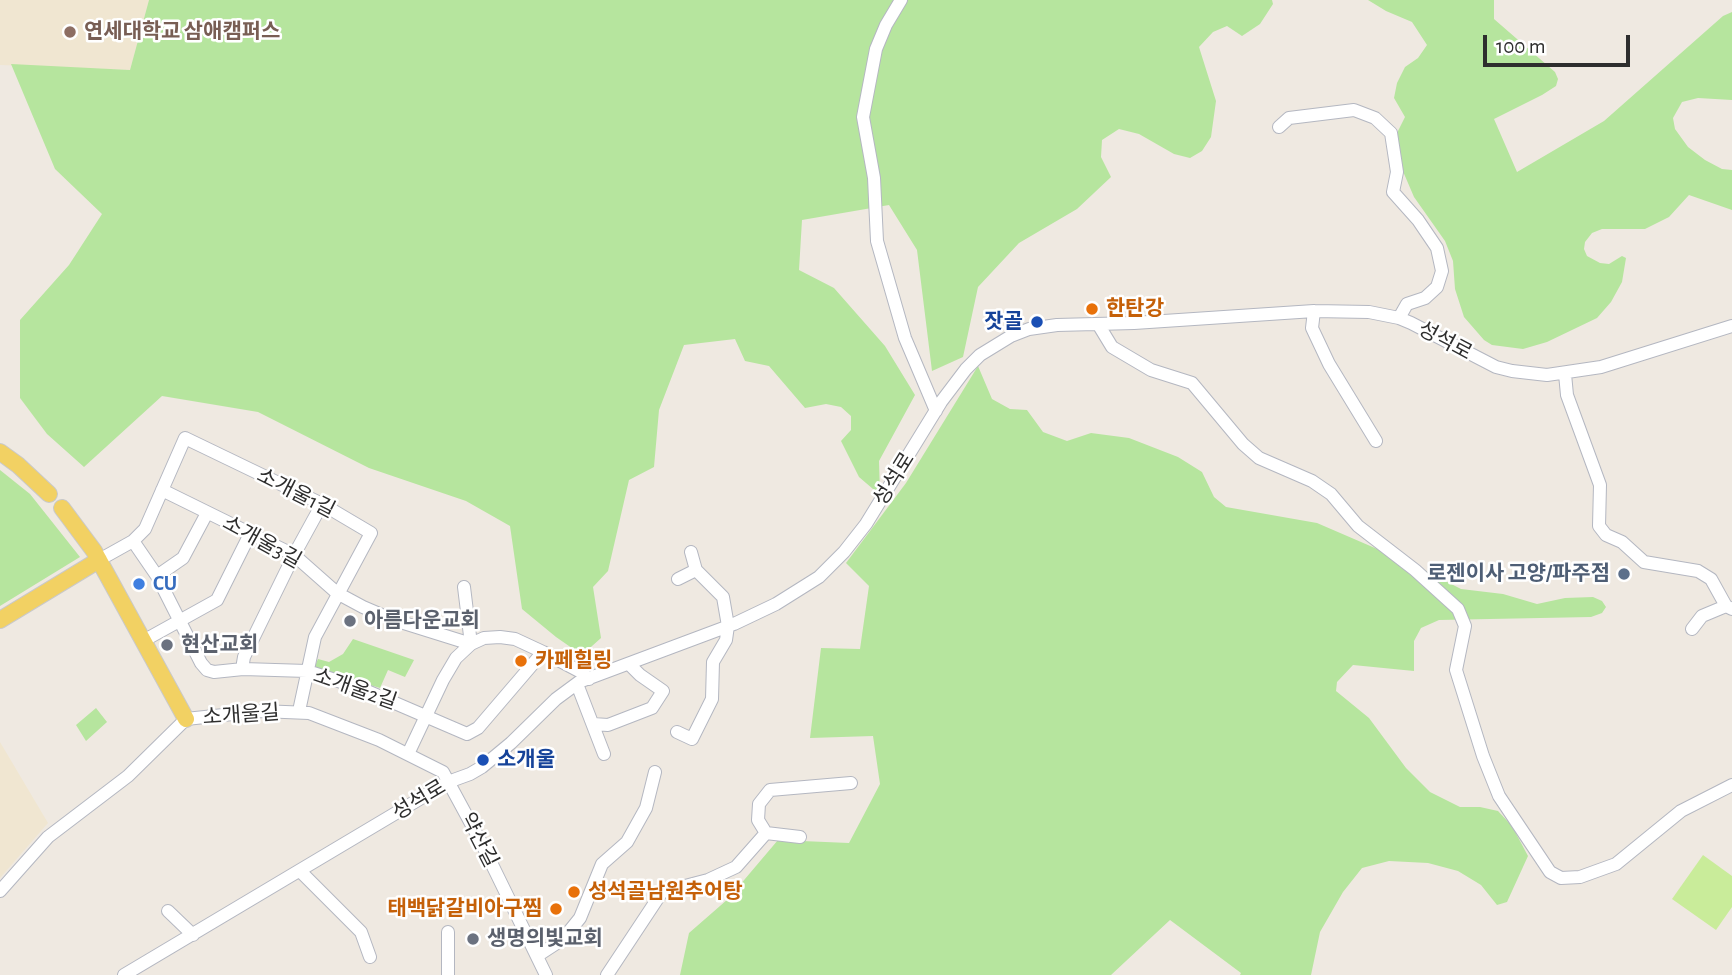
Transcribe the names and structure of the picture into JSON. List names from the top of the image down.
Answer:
{
  "streets": {
    "street": [
      "성석로",
      "소개울1길",
      "소개울3길",
      "소개울2길",
      "소개울길",
      "약산길"
    ]
  },
  "crossings": [
    ["성석로", "소개울3길"],
    ["성석로", "소개울길"],
    ["성석로", "약산길"],
    ["소개울1길", "소개울3길"],
    ["소개울1길", "소개울2길"],
    ["소개울1길", "소개울길"],
    ["소개울3길", "소개울2길"],
    ["소개울길", "약산길"]
  ],
  "places": [
    "연세대학교 삼애캠퍼스",
    "한탄강",
    "잣골",
    "로젠이사 고양/파주점",
    "CU",
    "아름다운교회",
    "현산교회",
    "카페힐링",
    "소개울",
    "성석골남원추어탕",
    "태백닭갈비아구찜",
    "생명의빛교회"
  ],
  "scale_bar": "100 m"
}
